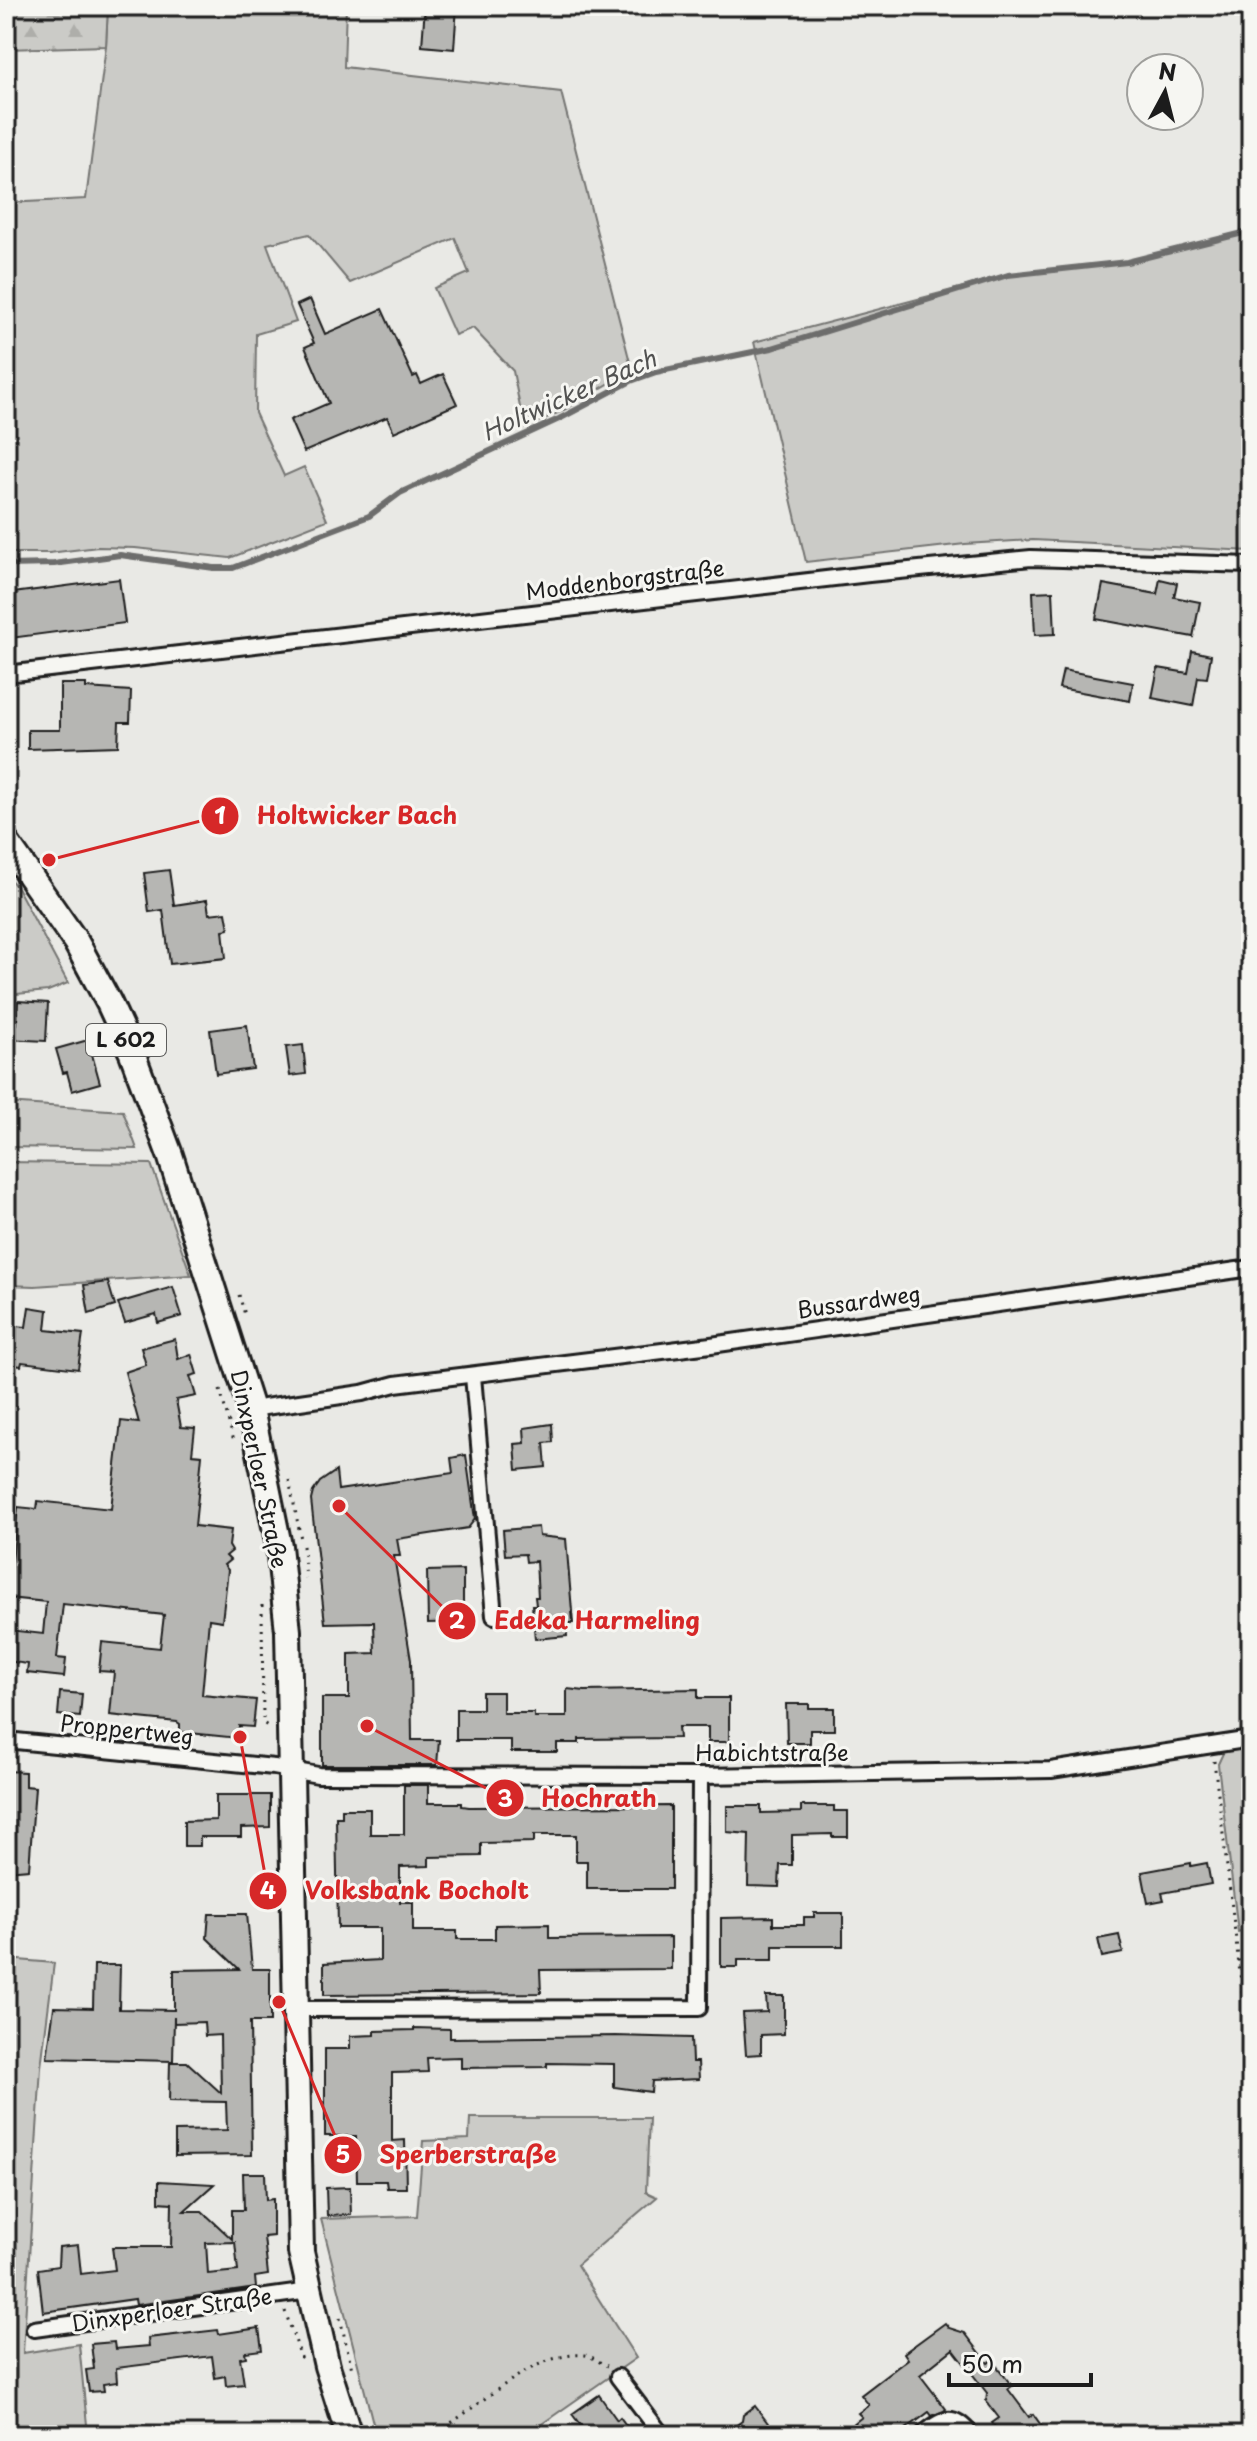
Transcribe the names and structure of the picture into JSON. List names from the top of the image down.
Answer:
{
  "streets": {
    "main road": ["L 602", "Dinxperloer Straße"],
    "street": [
      "Moddenborgstraße",
      "Bussardweg",
      "Proppertweg",
      "Habichtstraße"
    ]
  },
  "crossings": [
    ["Bussardweg", "Dinxperloer Straße"],
    ["Dinxperloer Straße", "Proppertweg"],
    ["Dinxperloer Straße", "Habichtstraße"],
    ["Proppertweg", "Habichtstraße"]
  ],
  "water": ["Holtwicker Bach"],
  "places": [
    "Holtwicker Bach",
    "Edeka Harmeling",
    "Hochrath",
    "Volksbank Bocholt",
    "Sperberstraße"
  ],
  "scale_bar": "50 m",
  "north": "top"
}
